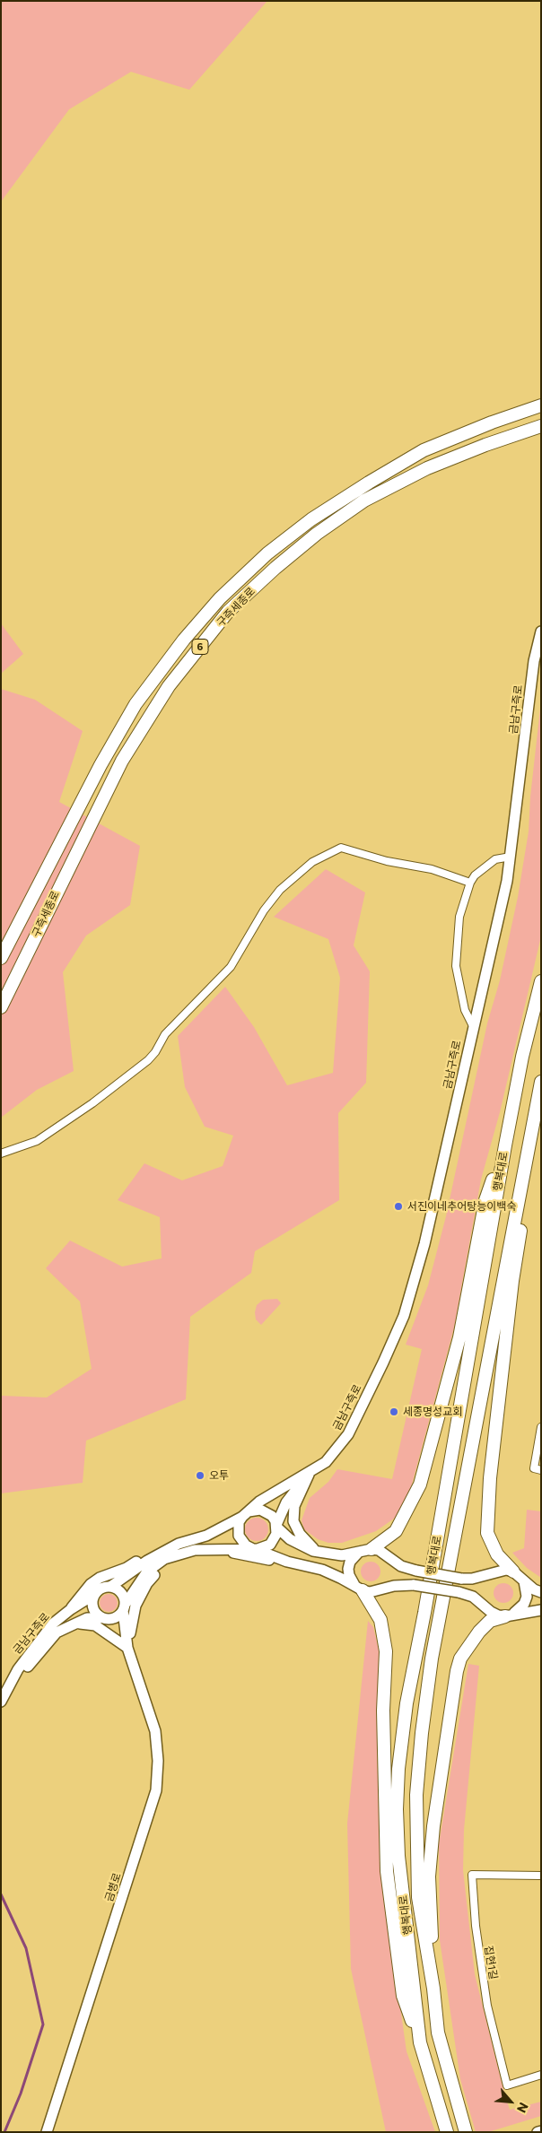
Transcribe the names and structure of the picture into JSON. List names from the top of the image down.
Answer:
{
  "streets": {
    "highway": ["구즉세종로", "6", "행복대로"],
    "main road": ["금남구즉로", "금병로"],
    "street": ["집현1길"]
  },
  "places": ["서진이네추어탕능이백숙", "세종명성교회", "오투"],
  "north": "bottom right"
}
